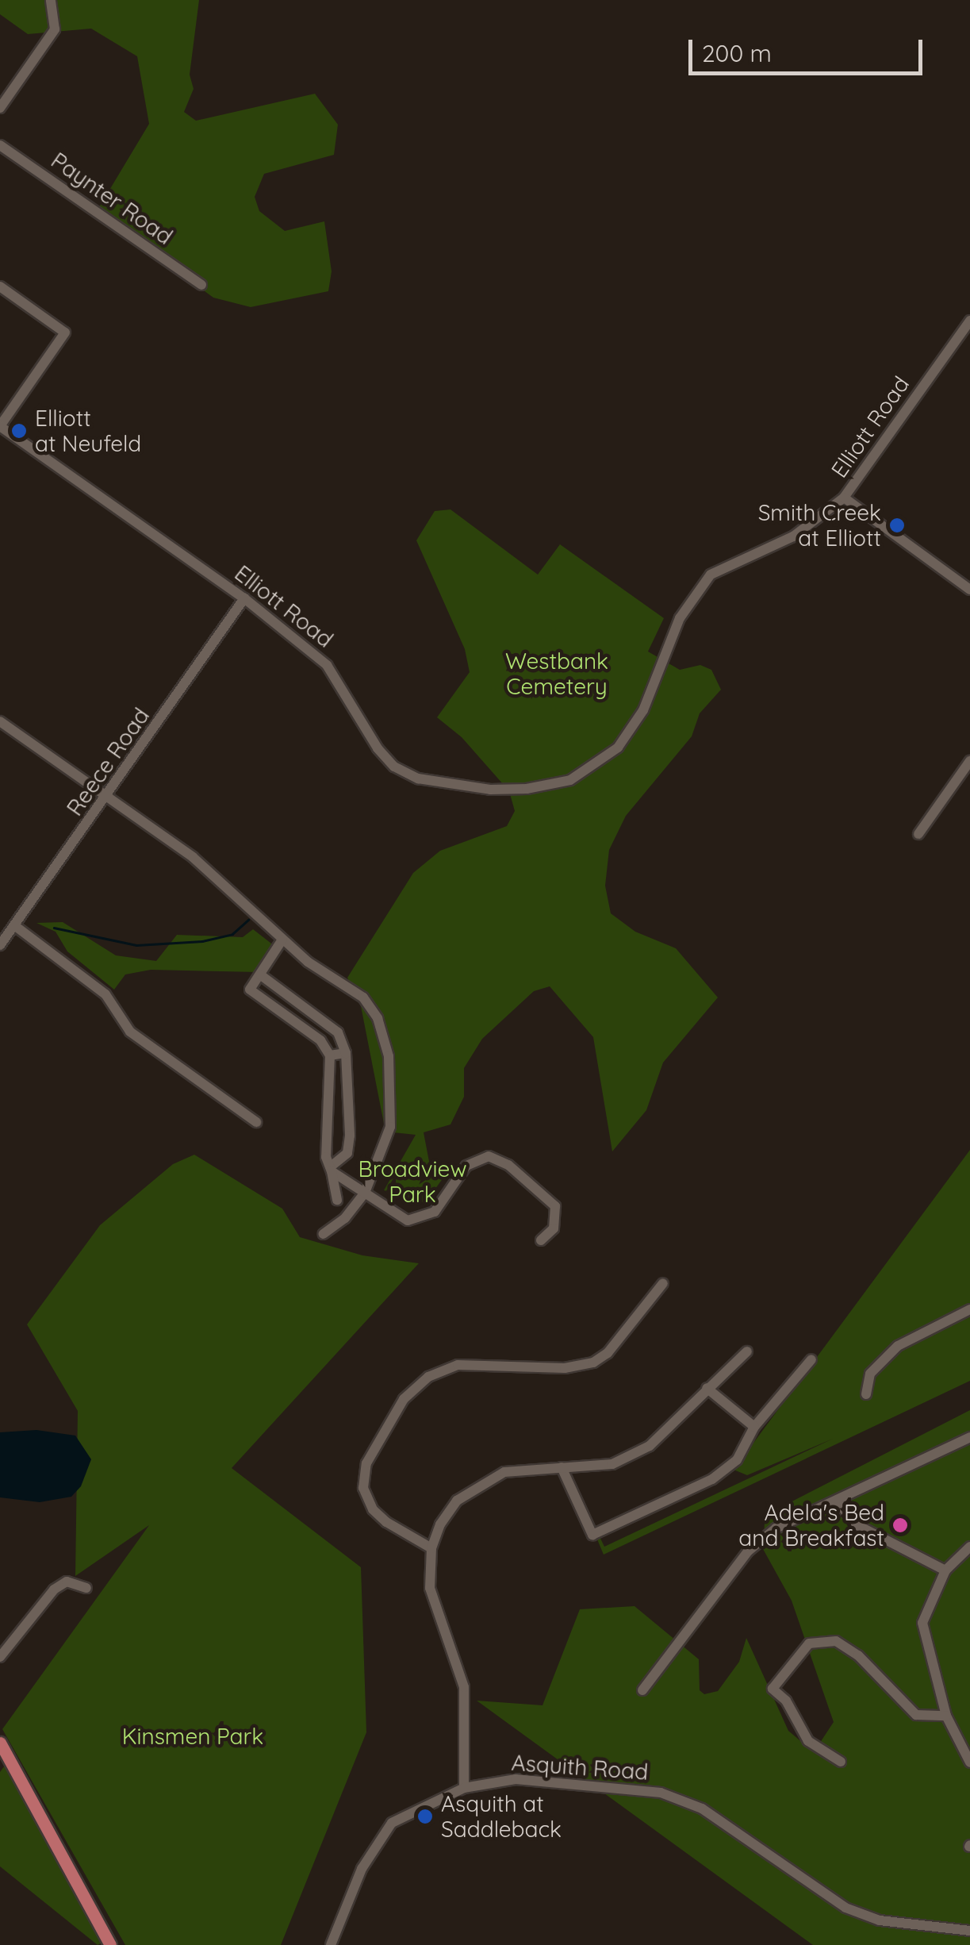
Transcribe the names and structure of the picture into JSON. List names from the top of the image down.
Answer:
{
  "streets": {
    "street": [
      "Paynter Road",
      "Elliott Road",
      "Reece Road",
      "Asquith Road"
    ]
  },
  "crossings": [
    ["Elliott Road", "Reece Road"]
  ],
  "parks": ["Westbank Cemetery", "Broadview Park", "Kinsmen Park"],
  "places": [
    "Elliott at Neufeld",
    "Smith Creek at Elliott",
    "Adela's Bed and Breakfast",
    "Asquith at Saddleback"
  ],
  "scale_bar": "200 m"
}
